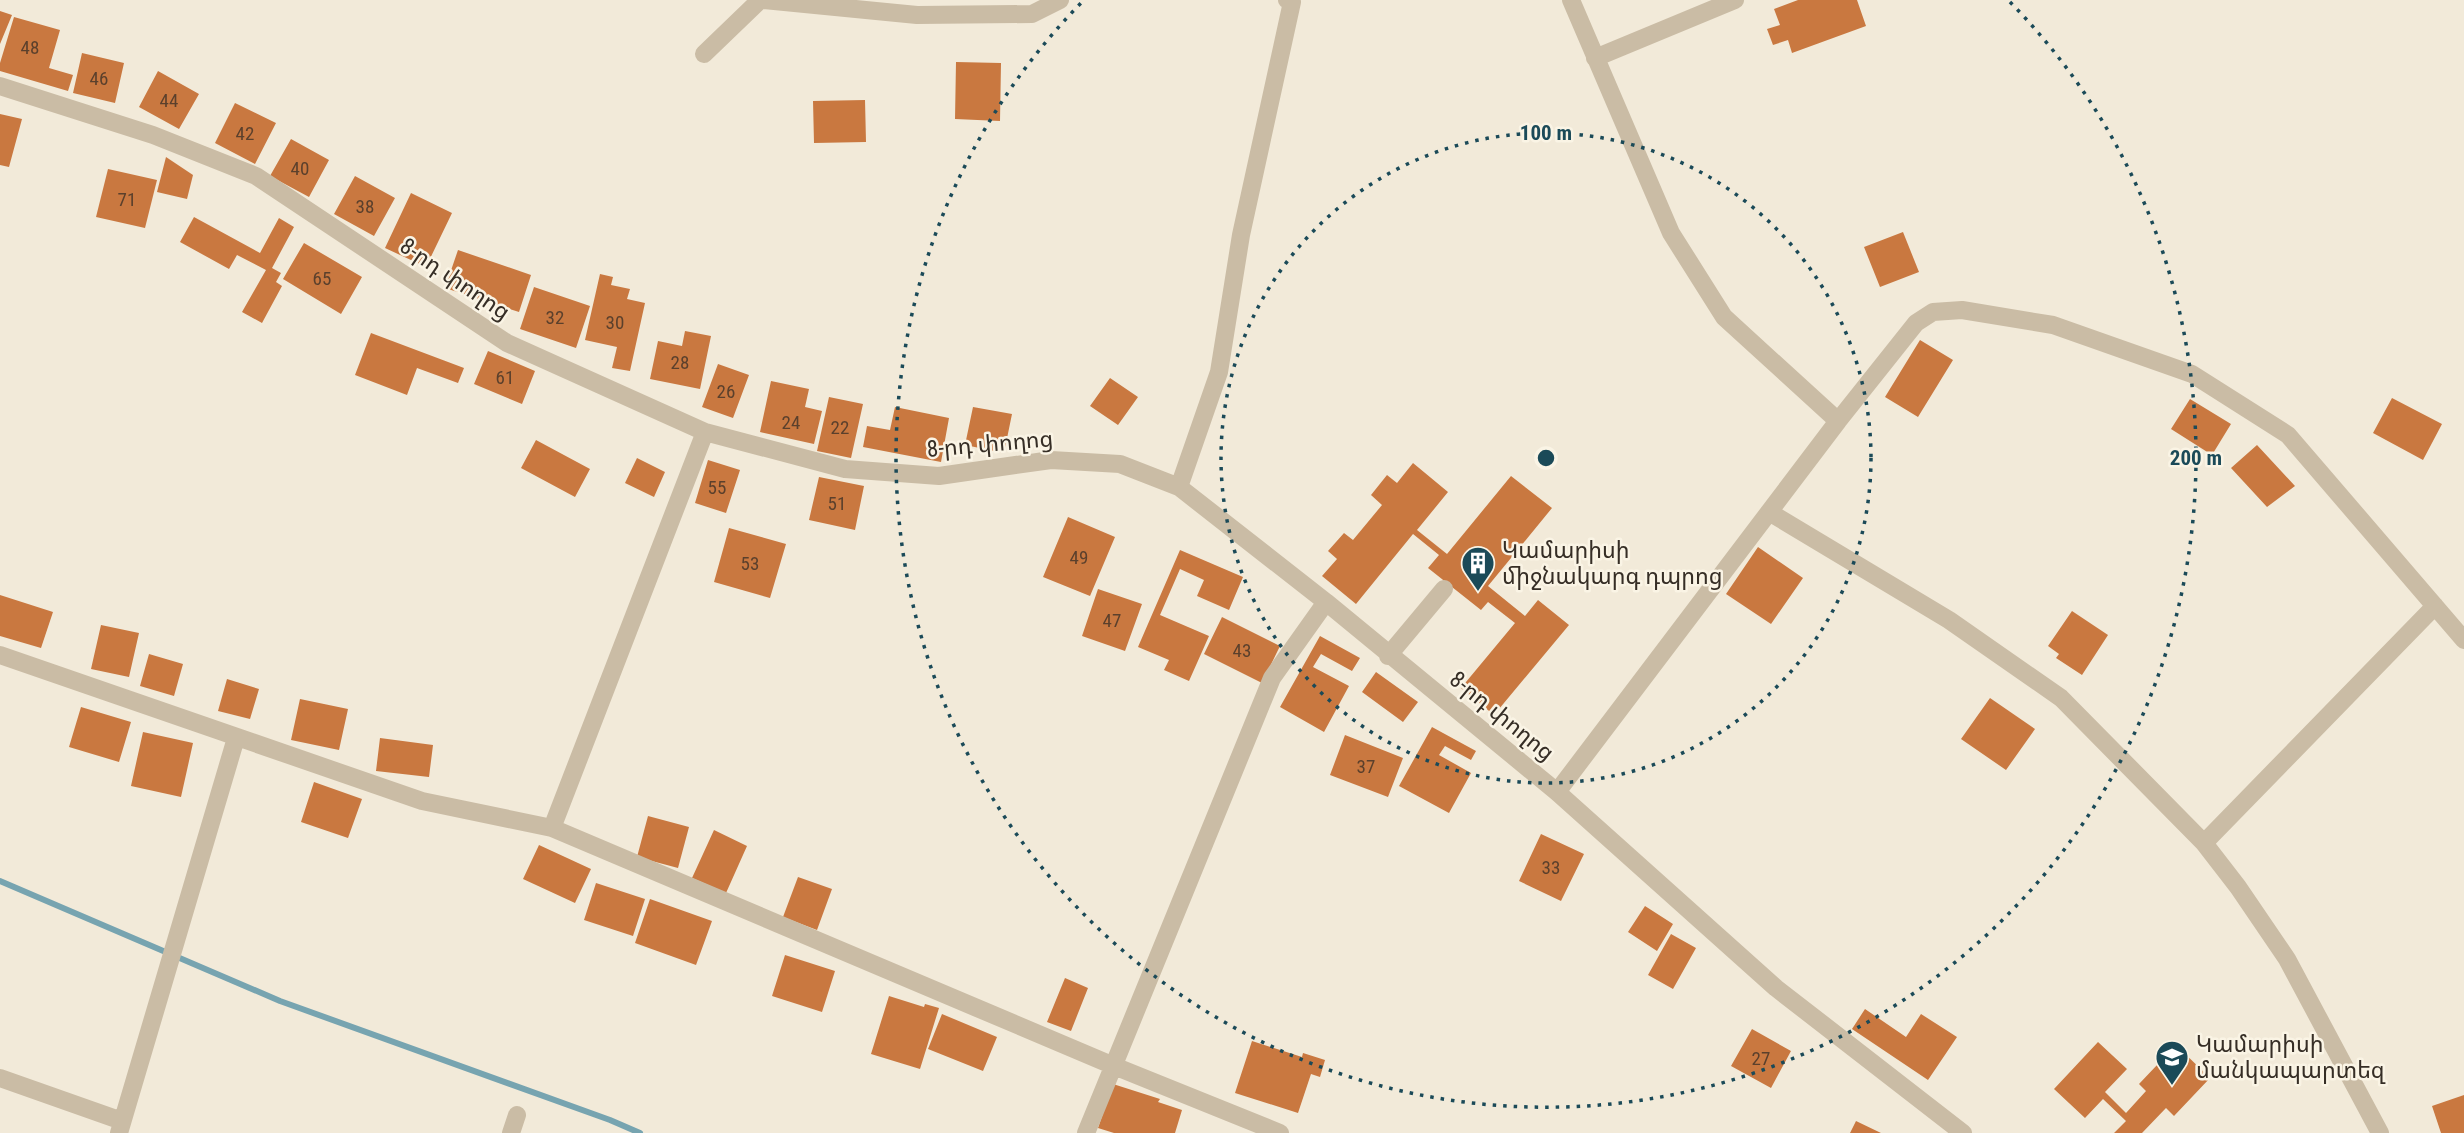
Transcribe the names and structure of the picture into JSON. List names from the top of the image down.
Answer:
{
  "streets": {
    "street": ["8-րդ փողոց"]
  },
  "places": {
    "building": ["Կամարիսի միջնակարգ դպրոց"],
    "school or university": ["Կամարիսի մանկապարտեզ"]
  },
  "house_numbers": [
    "48",
    "46",
    "44",
    "42",
    "40",
    "71",
    "38",
    "65",
    "32",
    "30",
    "28",
    "61",
    "26",
    "24",
    "22",
    "55",
    "51",
    "49",
    "53",
    "47",
    "43",
    "37",
    "33",
    "27"
  ],
  "rings": ["100 m", "200 m"]
}
